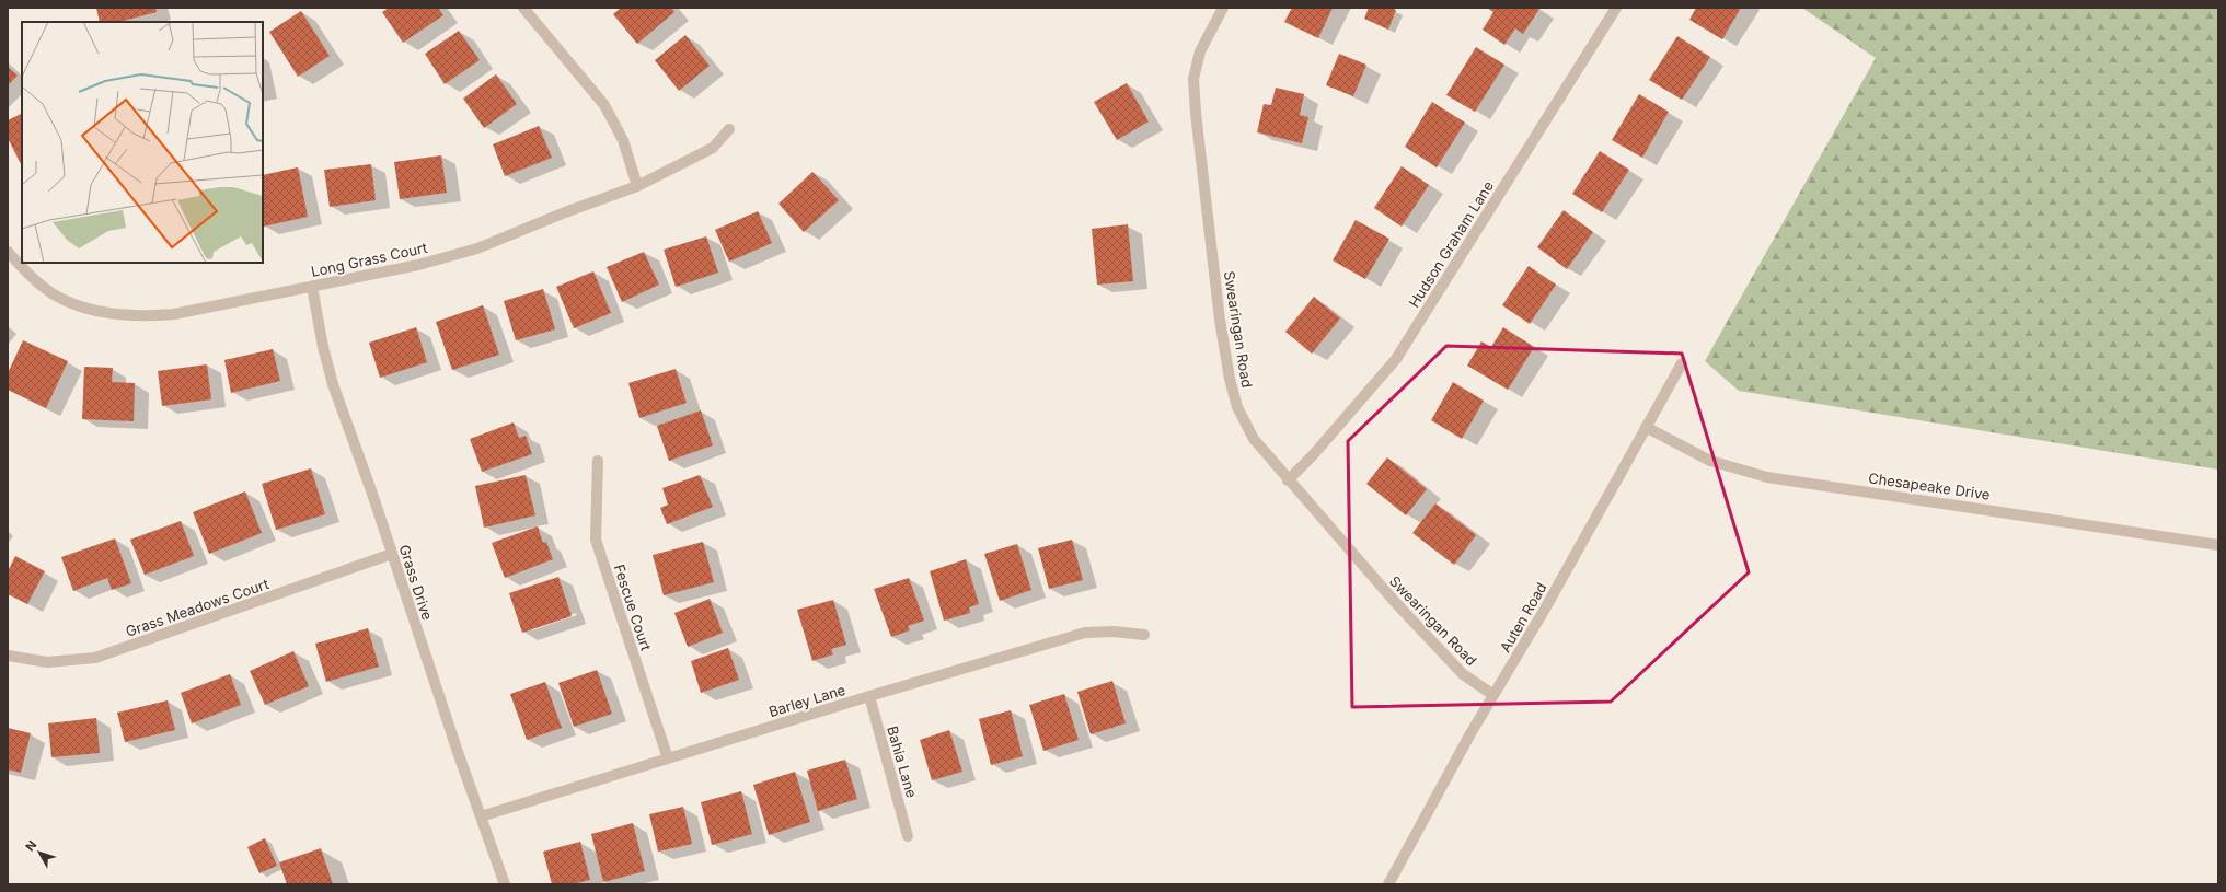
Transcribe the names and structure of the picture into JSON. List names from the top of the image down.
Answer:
{
  "streets": {
    "street": [
      "Hudson Graham Lane",
      "Long Grass Court",
      "Swearingan Road",
      "Chesapeake Drive",
      "Grass Drive",
      "Grass Meadows Court",
      "Fescue Court",
      "Auten Road",
      "Barley Lane",
      "Bahia Lane"
    ]
  },
  "crossings": [
    ["Hudson Graham Lane", "Swearingan Road"],
    ["Long Grass Court", "Grass Drive"],
    ["Swearingan Road", "Auten Road"],
    ["Chesapeake Drive", "Auten Road"],
    ["Grass Drive", "Grass Meadows Court"],
    ["Grass Drive", "Barley Lane"],
    ["Fescue Court", "Barley Lane"],
    ["Barley Lane", "Bahia Lane"]
  ],
  "north": "top left"
}
